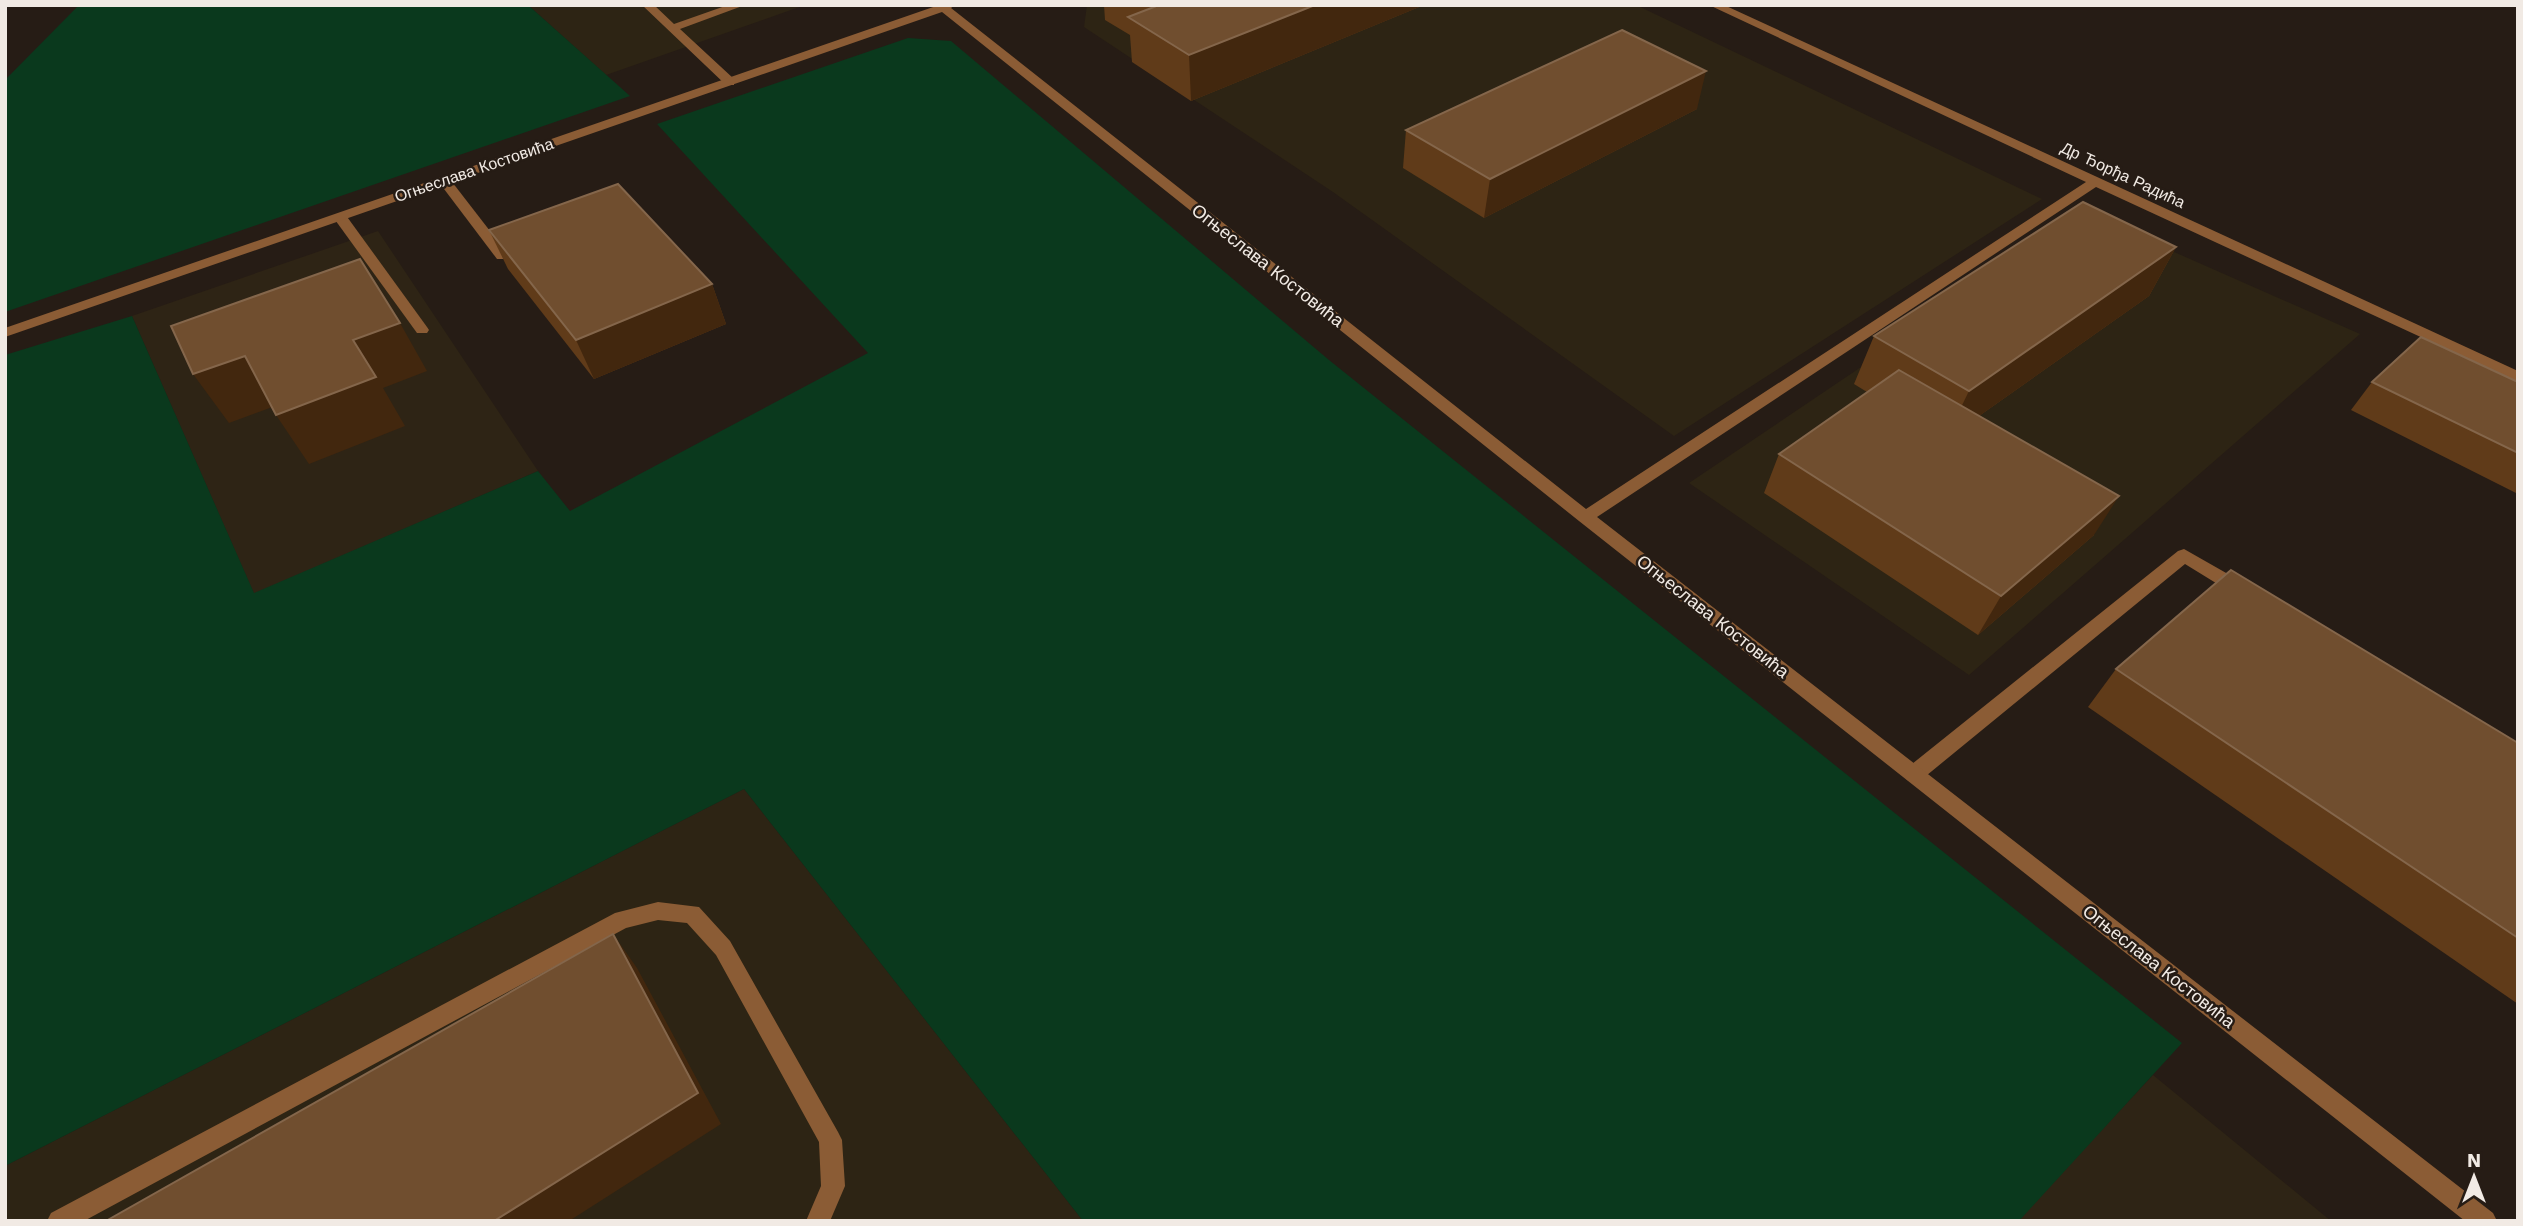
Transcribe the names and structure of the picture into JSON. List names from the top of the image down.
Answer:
{
  "streets": {
    "street": ["Огњеслава Костовића", "Др Ђорђа Радића"]
  },
  "north": "top"
}
